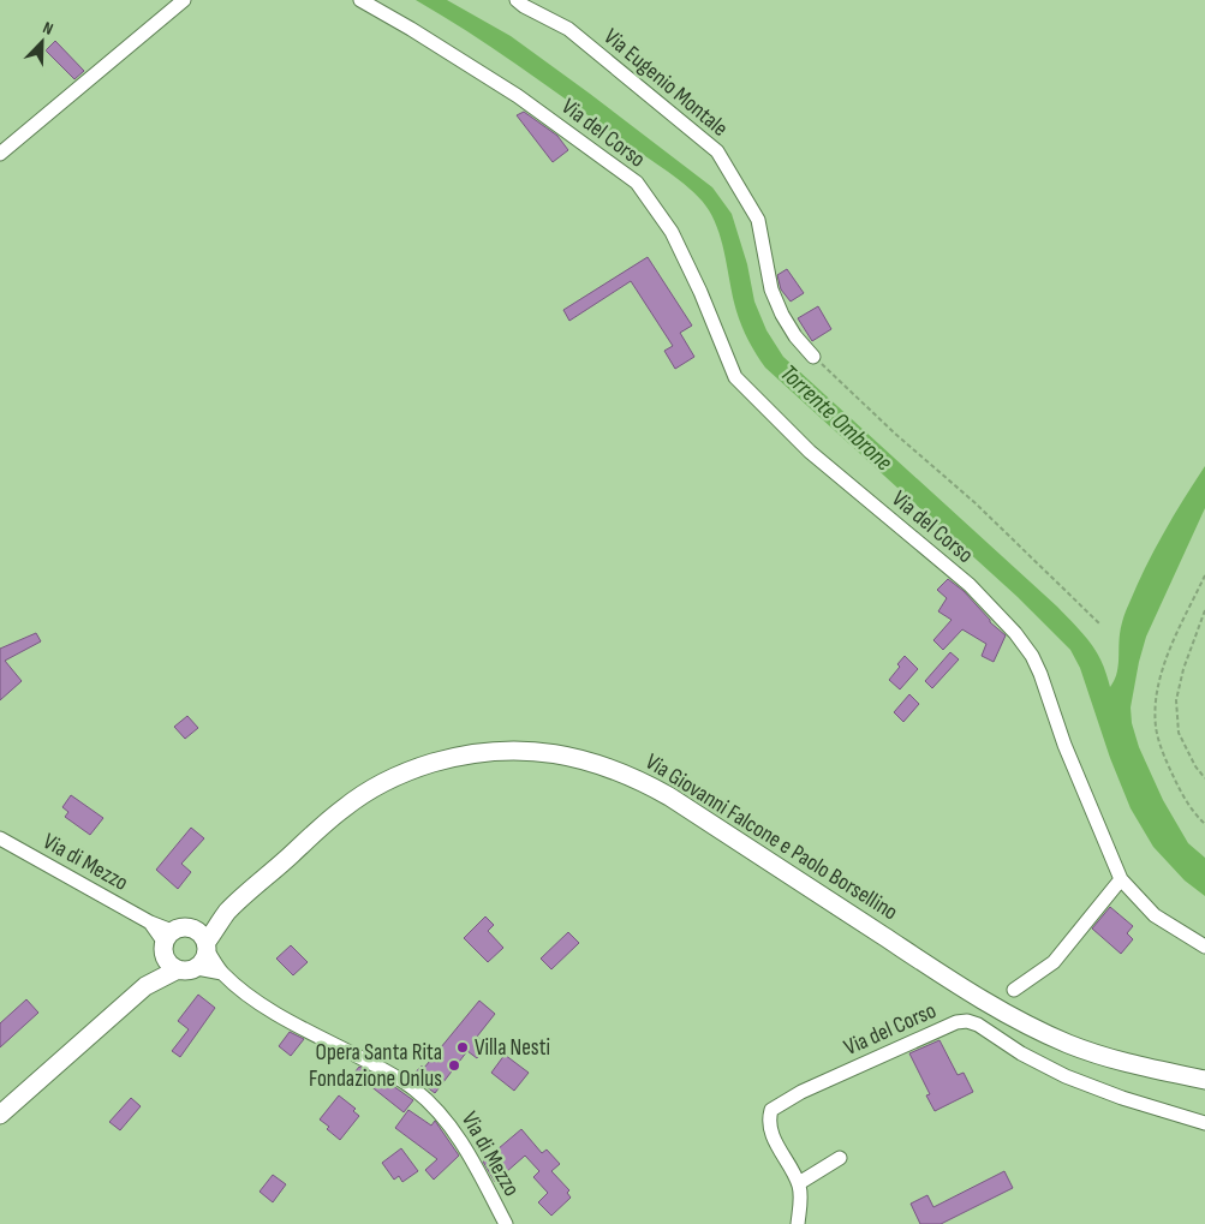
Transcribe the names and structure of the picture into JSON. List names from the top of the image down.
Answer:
{
  "streets": {
    "main road": ["Via Giovanni Falcone e Paolo Borsellino"],
    "street": ["Via Eugenio Montale", "Via del Corso", "Via di Mezzo"]
  },
  "crossings": [
    ["Via Giovanni Falcone e Paolo Borsellino", "Via di Mezzo"]
  ],
  "water": ["Torrente Ombrone"],
  "places": ["Villa Nesti", "Opera Santa Rita Fondazione Onlus"],
  "north": "top right"
}
